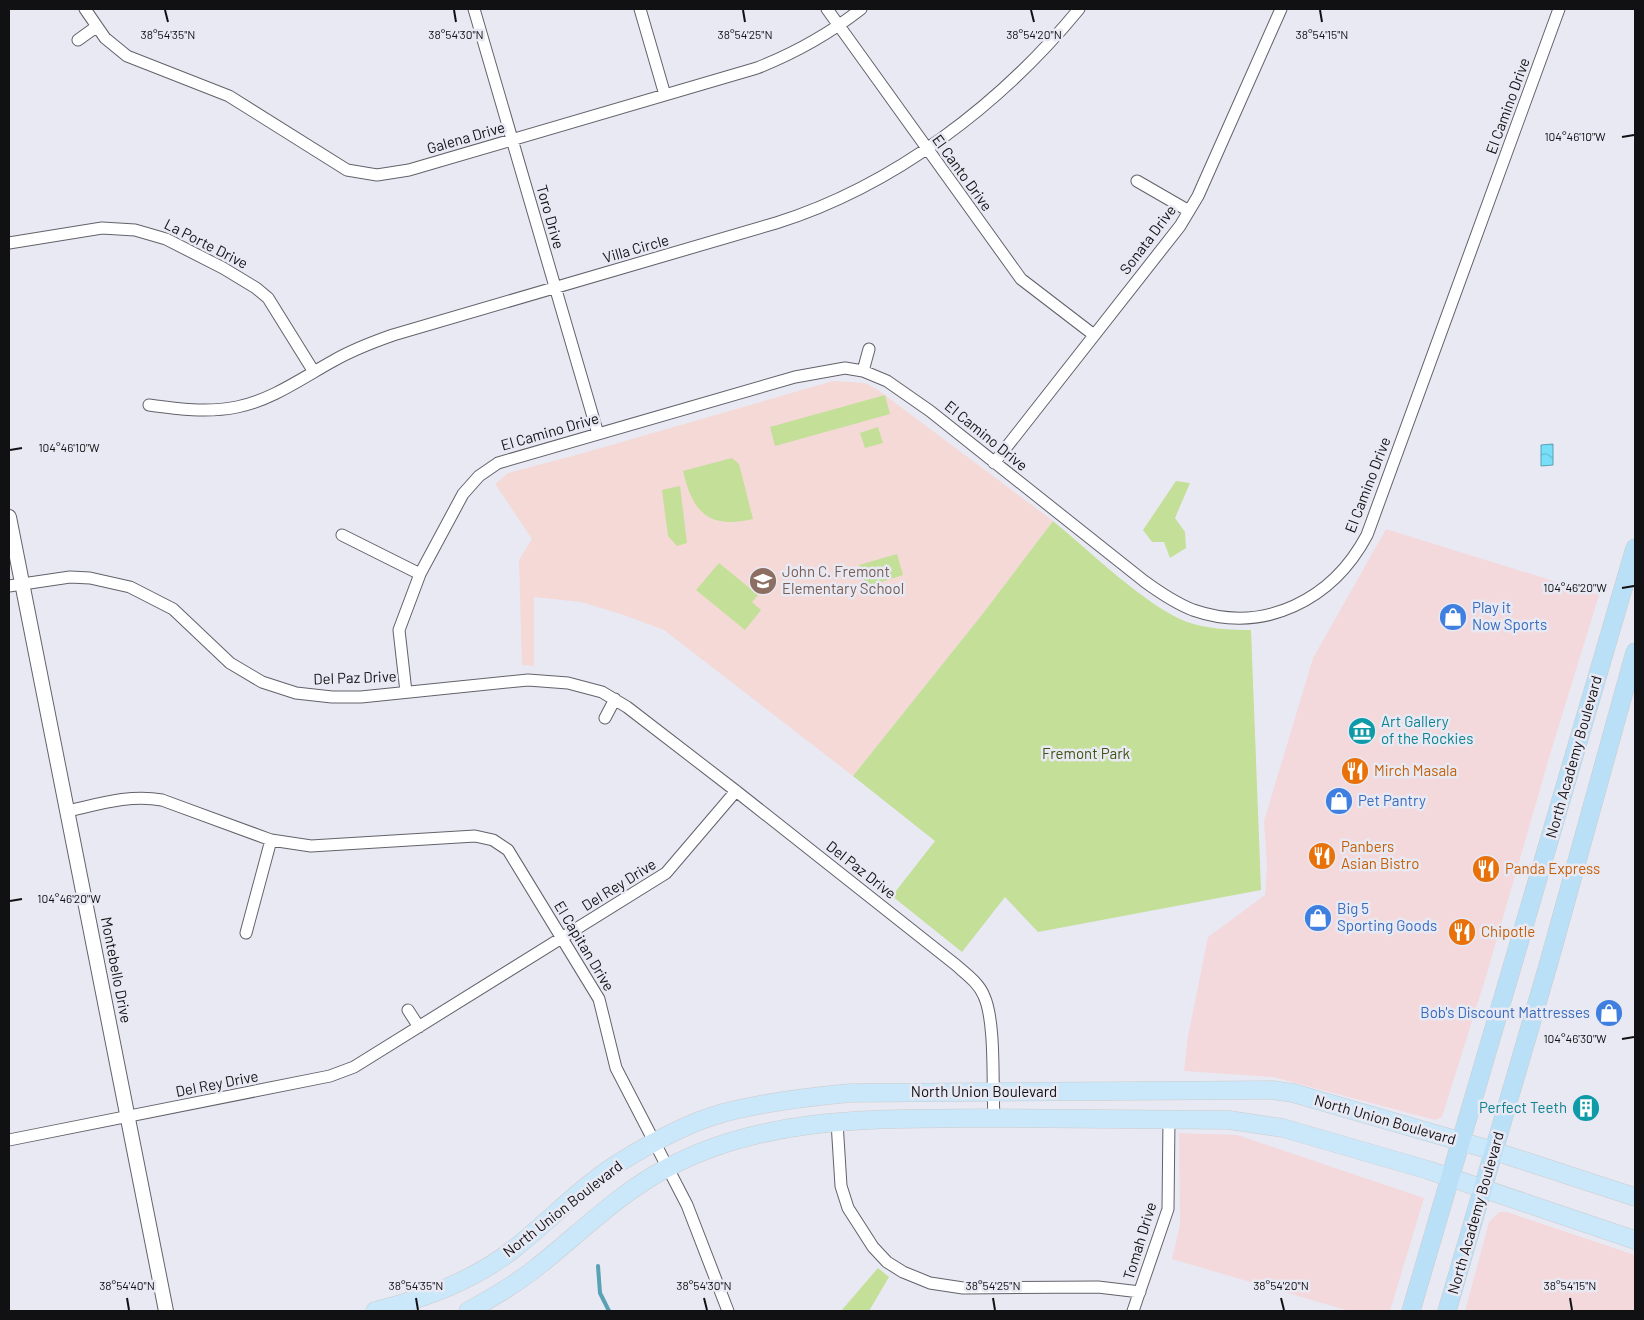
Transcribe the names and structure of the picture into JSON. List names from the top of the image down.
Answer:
{
  "streets": {
    "highway": ["North Academy Boulevard"],
    "main road": ["North Union Boulevard"],
    "street": [
      "El Camino Drive",
      "Galena Drive",
      "El Canto Drive",
      "Toro Drive",
      "Sonata Drive",
      "La Porte Drive",
      "Villa Circle",
      "Del Paz Drive",
      "Del Rey Drive",
      "El Capitan Drive",
      "Montebello Drive",
      "Tomah Drive"
    ]
  },
  "crossings": [
    ["El Camino Drive", "Toro Drive"],
    ["El Camino Drive", "Sonata Drive"],
    ["El Camino Drive", "Del Paz Drive"],
    ["Galena Drive", "El Canto Drive"],
    ["Galena Drive", "Toro Drive"],
    ["El Canto Drive", "Sonata Drive"],
    ["El Canto Drive", "Villa Circle"],
    ["Toro Drive", "Villa Circle"],
    ["La Porte Drive", "Villa Circle"],
    ["Del Paz Drive", "Del Rey Drive"],
    ["Del Paz Drive", "Montebello Drive"],
    ["Del Paz Drive", "North Union Boulevard"],
    ["North Academy Boulevard", "North Union Boulevard"],
    ["Del Rey Drive", "El Capitan Drive"],
    ["Del Rey Drive", "Montebello Drive"],
    ["El Capitan Drive", "Montebello Drive"],
    ["El Capitan Drive", "North Union Boulevard"],
    ["North Union Boulevard", "Tomah Drive"]
  ],
  "parks": ["Fremont Park"],
  "places": {
    "school or university": ["John C. Fremont Elementary School"],
    "shop": [
      "Play it Now Sports",
      "Pet Pantry",
      "Big 5 Sporting Goods",
      "Bob's Discount Mattresses"
    ],
    "museum": ["Art Gallery of the Rockies"],
    "restaurant": [
      "Mirch Masala",
      "Panbers Asian Bistro",
      "Panda Express",
      "Chipotle"
    ],
    "building": ["Perfect Teeth"]
  },
  "coordinates": [
    "38°54'35\"N",
    "38°54'30\"N",
    "38°54'25\"N",
    "38°54'20\"N",
    "38°54'15\"N",
    "104°46'10\"W",
    "104°46'20\"W",
    "104°46'30\"W",
    "38°54'40\"N"
  ]
}
